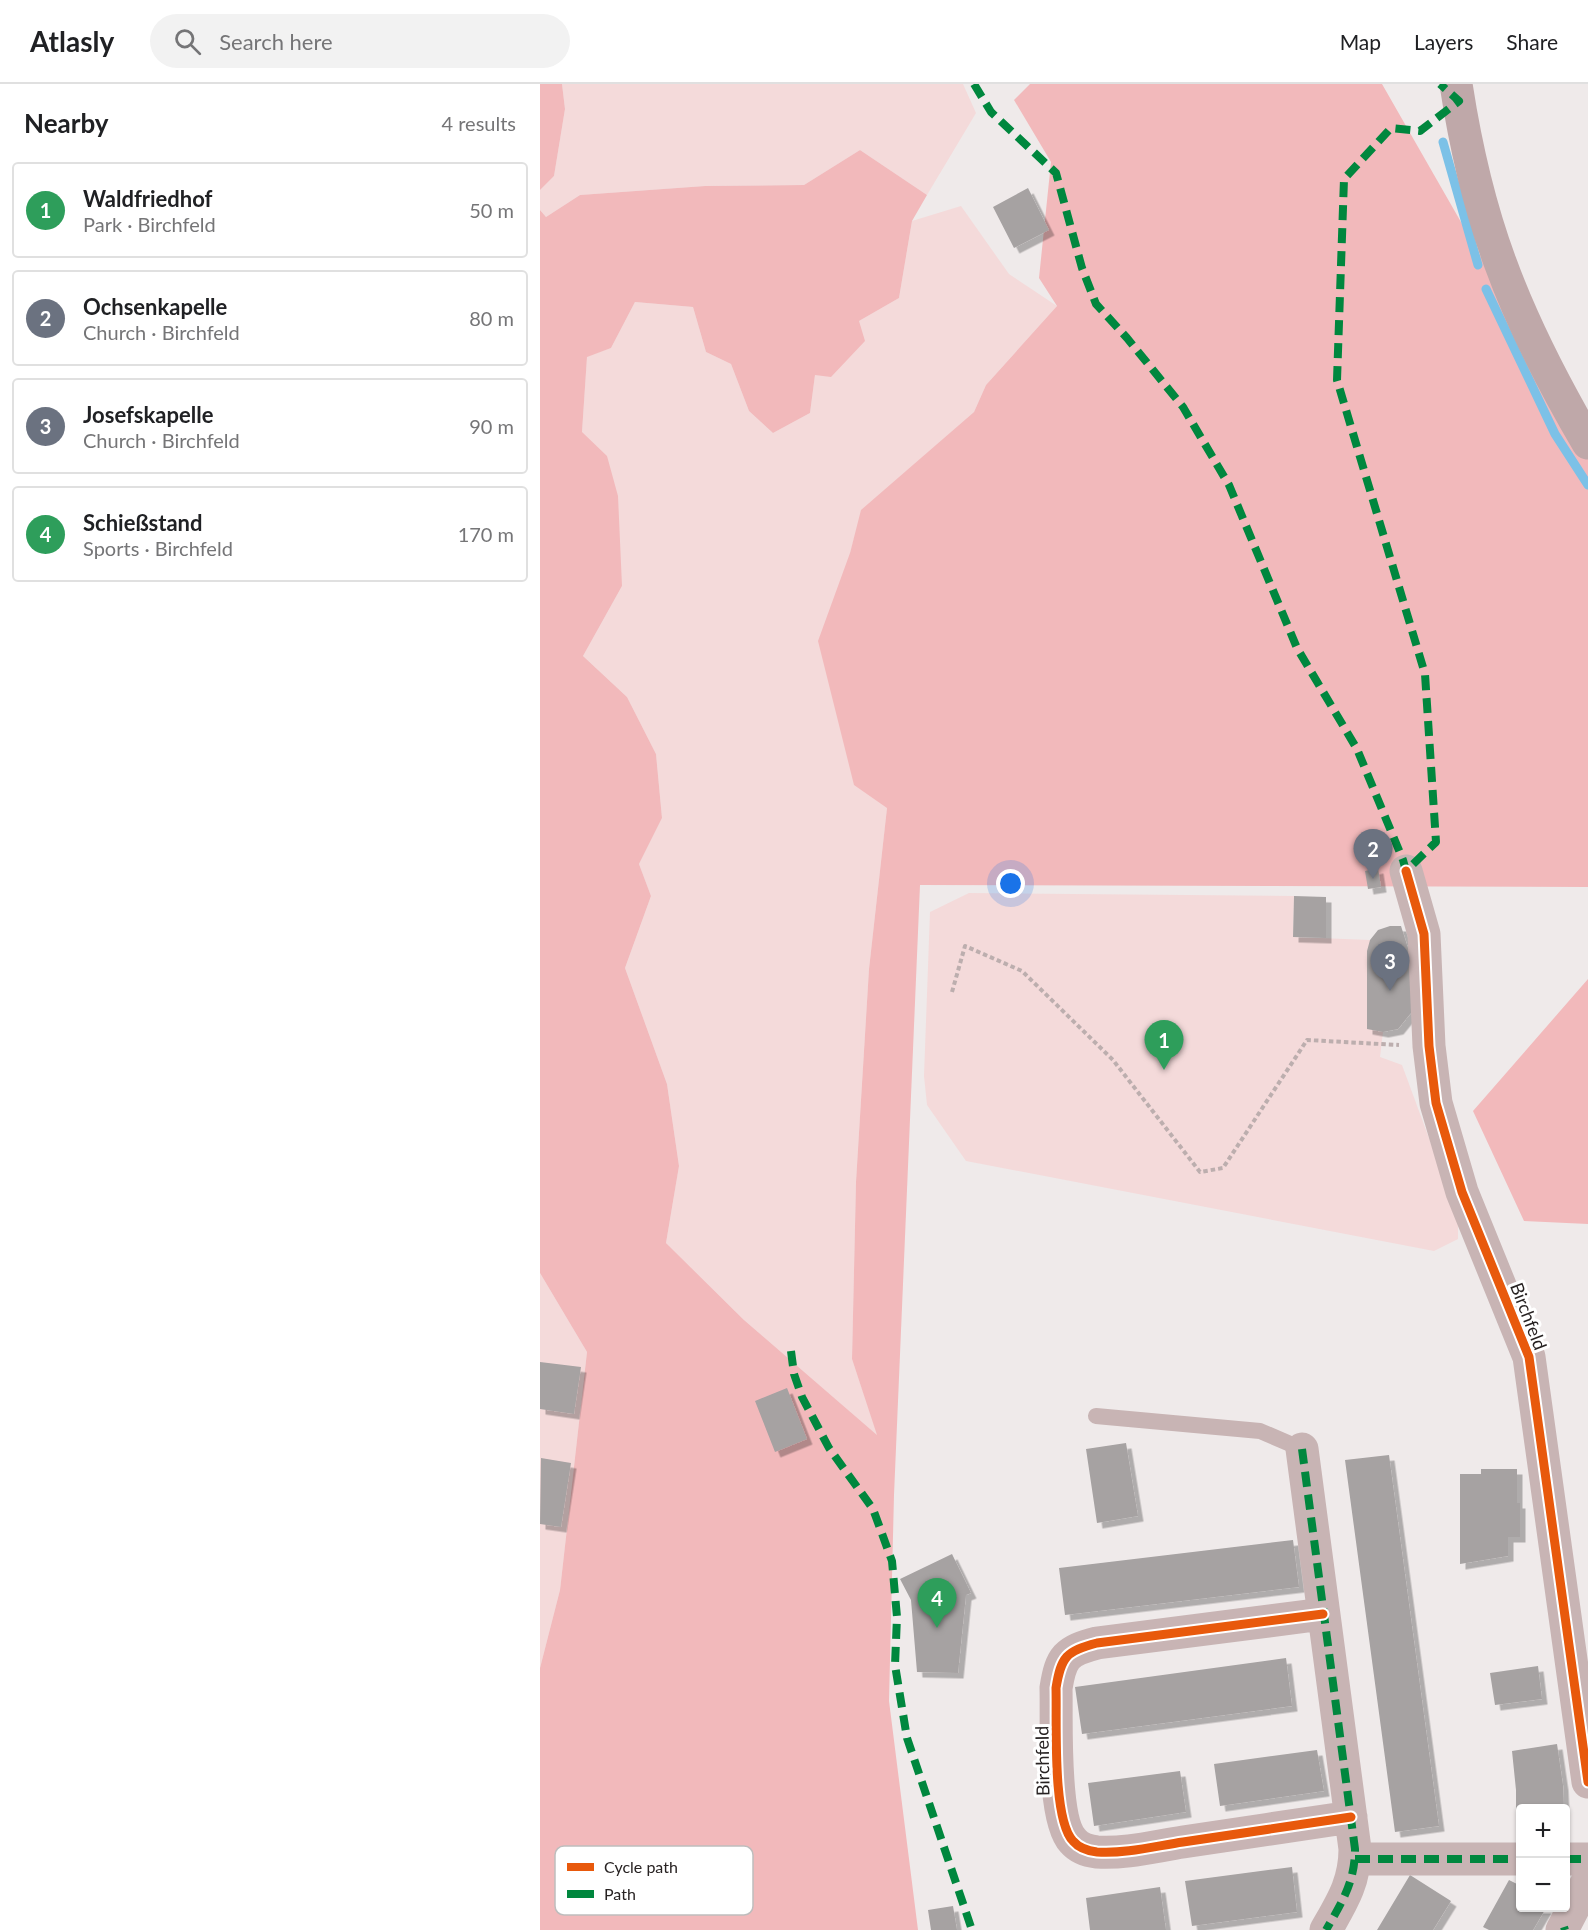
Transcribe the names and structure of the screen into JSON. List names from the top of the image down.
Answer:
{
  "streets": {
    "street": ["Birchfeld"]
  },
  "legend": ["Cycle path", "Path"],
  "page": {
    "header": "Atlasly",
    "search": "Search here",
    "nav": ["Map", "Layers", "Share"],
    "heading": ["Nearby", "4 results"],
    "list": [
      {
        "mark": "1",
        "name": "Waldfriedhof",
        "note": "Park · Birchfeld",
        "value": "50 m"
      },
      {
        "mark": "2",
        "name": "Ochsenkapelle",
        "note": "Church · Birchfeld",
        "value": "80 m"
      },
      {
        "mark": "3",
        "name": "Josefskapelle",
        "note": "Church · Birchfeld",
        "value": "90 m"
      },
      {
        "mark": "4",
        "name": "Schießstand",
        "note": "Sports · Birchfeld",
        "value": "170 m"
      }
    ],
    "pins": [
      "2",
      "3",
      "1",
      "4"
    ],
    "map_buttons": ["+", "−"]
  }
}
